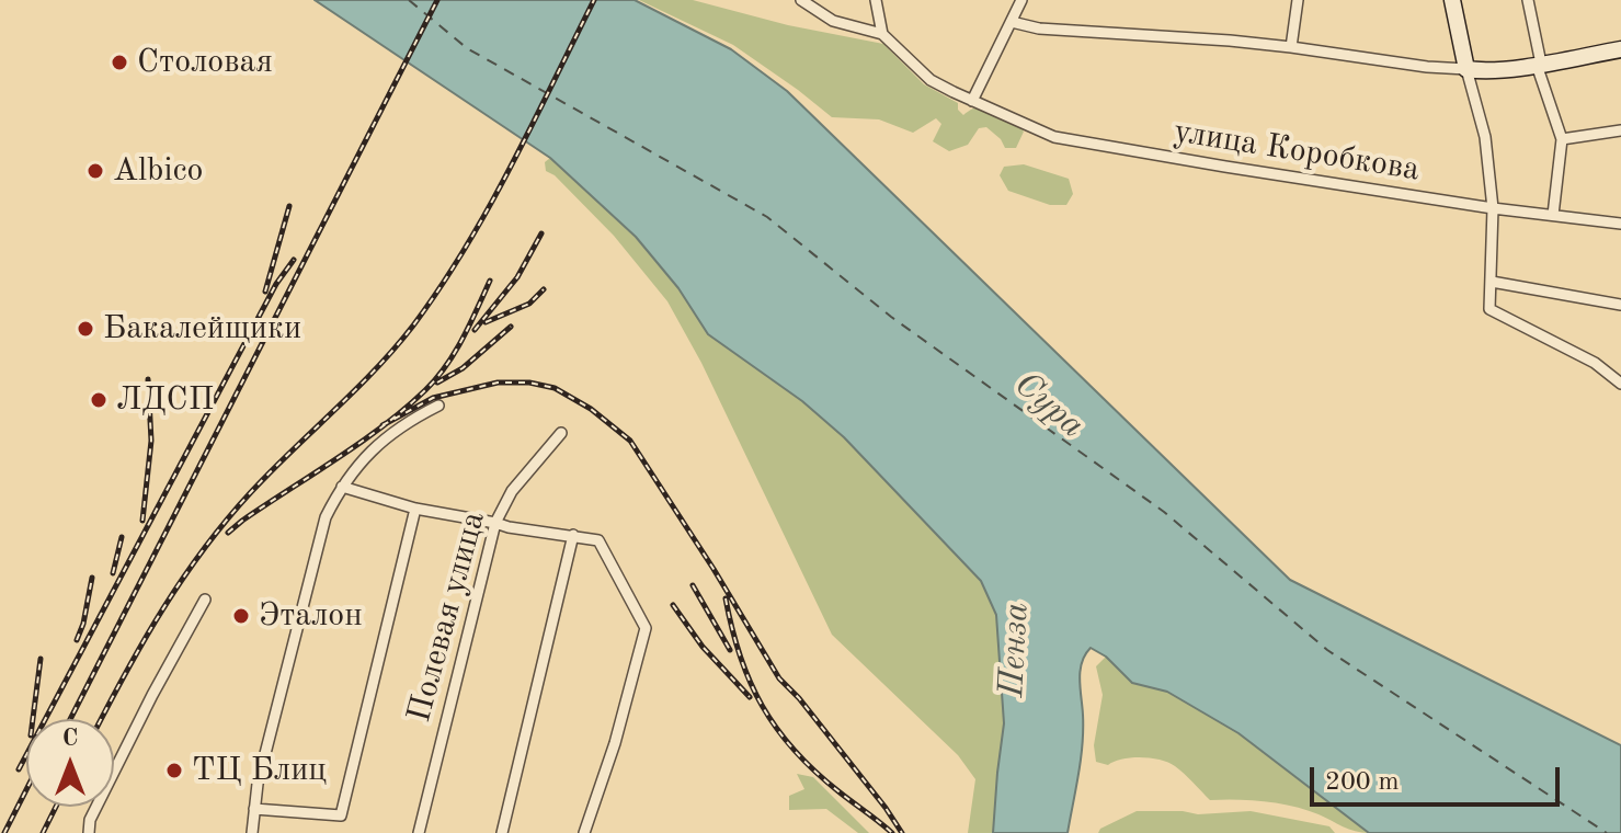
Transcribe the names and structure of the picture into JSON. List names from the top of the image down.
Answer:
{
  "streets": {
    "street": ["улица Коробкова", "Полевая улица"]
  },
  "water": ["Сура", "Пенза"],
  "places": [
    "Столовая",
    "Albico",
    "Бакалейщики",
    "ЛДСП",
    "Эталон",
    "ТЦ Блиц"
  ],
  "scale_bar": "200 m",
  "north": "top"
}
